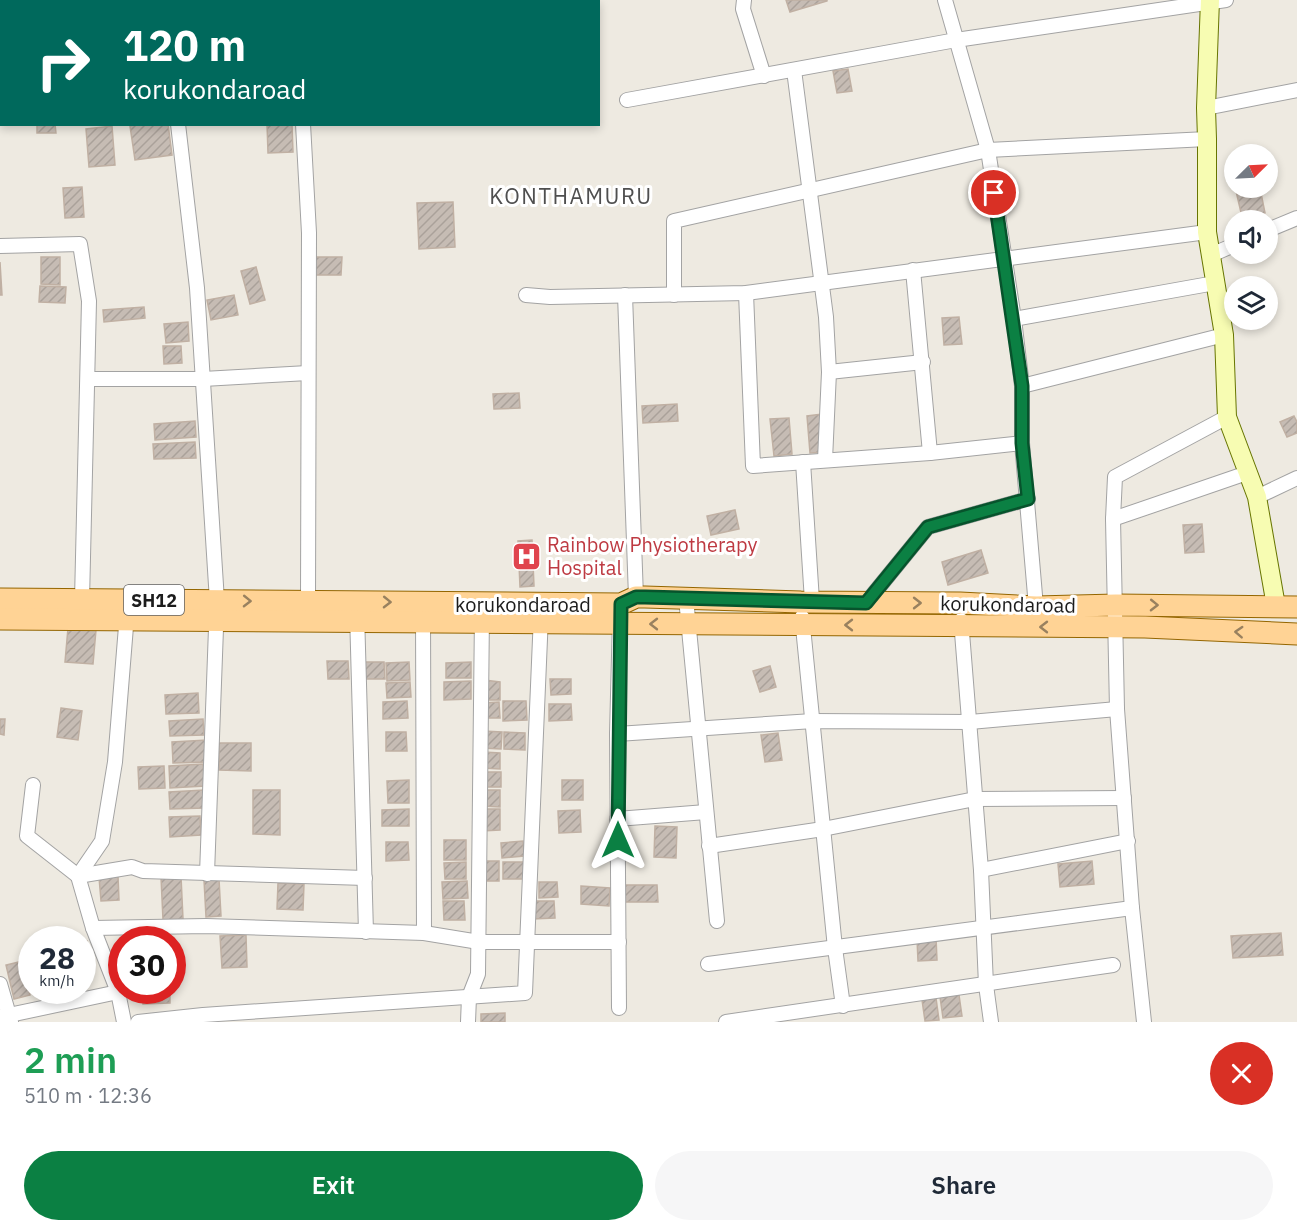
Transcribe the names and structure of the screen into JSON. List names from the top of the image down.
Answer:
{
  "streets": {
    "main road": ["SH12", "korukondaroad"]
  },
  "crossings": [
    ["SH12", "korukondaroad"]
  ],
  "districts": ["KONTHAMURU"],
  "places": {
    "hospital": ["Rainbow Physiotherapy Hospital"]
  },
  "north": "top right",
  "page": {
    "turn": ["120 m", "korukondaroad"],
    "speed": "28 km/h",
    "limit": "30",
    "heading": ["2 min", "510 m · 12:36"],
    "buttons": ["Exit", "Share"]
  }
}
